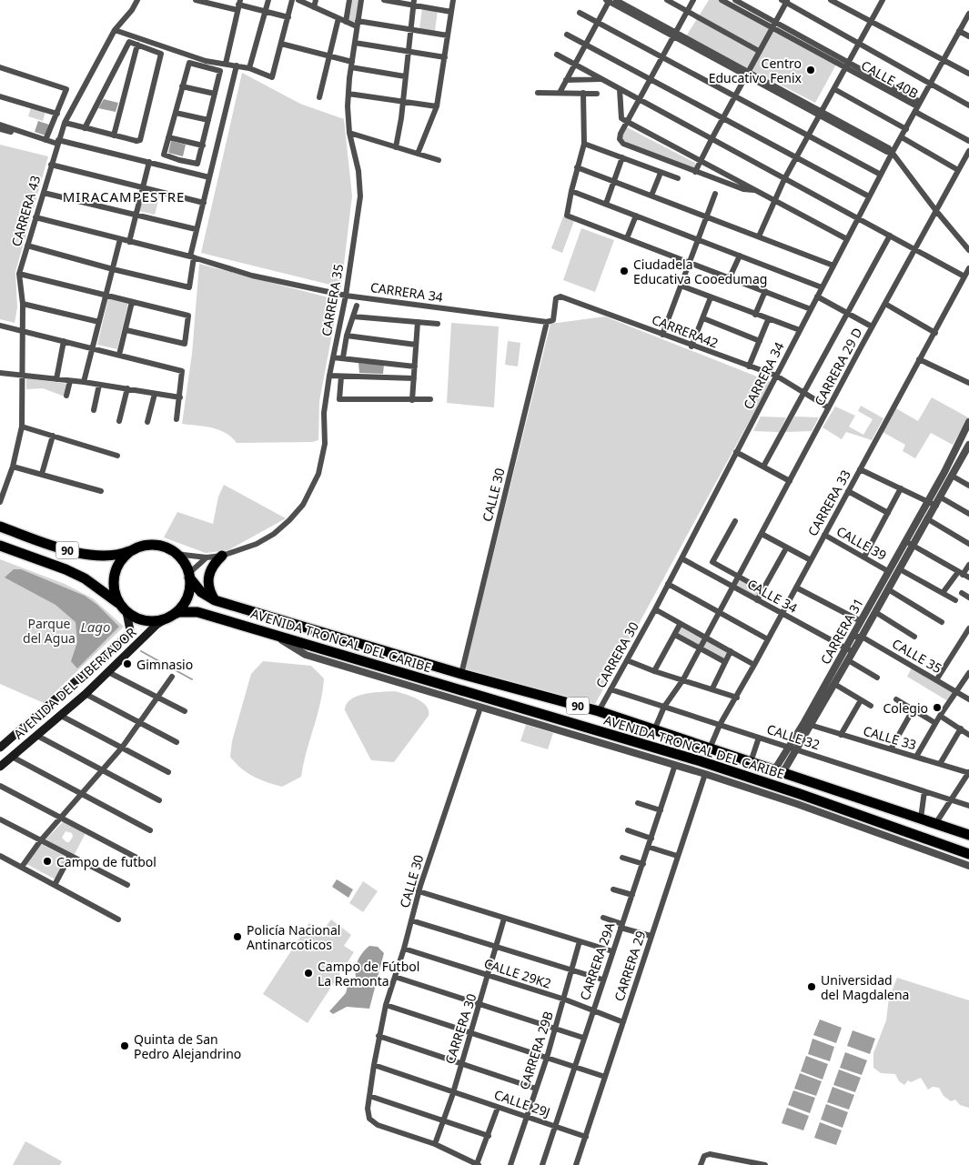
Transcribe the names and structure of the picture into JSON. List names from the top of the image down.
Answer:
{
  "streets": {
    "highway": ["90", "AVENIDA TRONCAL DEL CARIBE"],
    "main road": ["AVENIDA DEL LIBERTADOR"],
    "street": [
      "CALLE 40B",
      "CARRERA 43",
      "CARRERA 34",
      "CARRERA 35",
      "CARRERA42",
      "CARRERA 29 D",
      "CALLE 30",
      "CARRERA 33",
      "CALLE 39",
      "CALLE 34",
      "CARRERA 31",
      "CARRERA 30",
      "CALLE 35",
      "CALLE 32",
      "CALLE 33",
      "CARRERA 29A",
      "CARRERA 29",
      "CALLE 29K2",
      "CARRERA 29B",
      "CALLE 29J"
    ]
  },
  "crossings": [
    ["CALLE 40B", "CARRERA 34"],
    ["CARRERA 43", "CARRERA 34"],
    ["CARRERA 34", "CARRERA 35"],
    ["CARRERA 34", "CARRERA42"],
    ["CARRERA 34", "CALLE 30"],
    ["CARRERA 34", "CALLE 34"],
    ["CARRERA 34", "CARRERA 30"],
    ["CARRERA 35", "90"],
    ["CARRERA 35", "AVENIDA TRONCAL DEL CARIBE"],
    ["CARRERA 35", "AVENIDA DEL LIBERTADOR"],
    ["CARRERA42", "CARRERA 29 D"],
    ["CARRERA42", "CALLE 30"],
    ["CARRERA 29 D", "CALLE 34"],
    ["CARRERA 29 D", "AVENIDA TRONCAL DEL CARIBE"],
    ["CARRERA 29 D", "CALLE 32"],
    ["CALLE 30", "AVENIDA TRONCAL DEL CARIBE"],
    ["CALLE 30", "CARRERA 30"],
    ["CALLE 30", "CALLE 29K2"],
    ["CALLE 30", "CALLE 29J"],
    ["CARRERA 33", "CALLE 39"],
    ["CARRERA 33", "CALLE 34"],
    ["CARRERA 33", "AVENIDA TRONCAL DEL CARIBE"],
    ["CARRERA 33", "CALLE 32"],
    ["CALLE 39", "CARRERA 31"],
    ["90", "AVENIDA TRONCAL DEL CARIBE"],
    ["90", "AVENIDA DEL LIBERTADOR"],
    ["CALLE 34", "CARRERA 31"],
    ["CARRERA 31", "AVENIDA TRONCAL DEL CARIBE"],
    ["CARRERA 31", "CALLE 35"],
    ["CARRERA 31", "CALLE 32"],
    ["CARRERA 31", "CALLE 33"],
    ["AVENIDA TRONCAL DEL CARIBE", "CARRERA 30"],
    ["AVENIDA TRONCAL DEL CARIBE", "AVENIDA DEL LIBERTADOR"],
    ["CARRERA 30", "CALLE 32"],
    ["CARRERA 30", "CALLE 29K2"],
    ["CARRERA 30", "CALLE 29J"],
    ["CARRERA 29A", "CALLE 29K2"],
    ["CARRERA 29A", "CALLE 29J"],
    ["CARRERA 29", "CALLE 29K2"],
    ["CARRERA 29", "CALLE 29J"],
    ["CALLE 29K2", "CARRERA 29B"],
    ["CARRERA 29B", "CALLE 29J"]
  ],
  "districts": ["MIRACAMPESTRE"],
  "water": ["Lago"],
  "parks": ["Parque del Agua"],
  "places": [
    "Centro Educativo Fenix",
    "Ciudadela Educativa Cooedumag",
    "Gimnasio",
    "Colegio",
    "Campo de futbol",
    "Policía Nacional Antinarcoticos",
    "Campo de Fútbol La Remonta",
    "Universidad del Magdalena",
    "Quinta de San Pedro Alejandrino"
  ]
}
